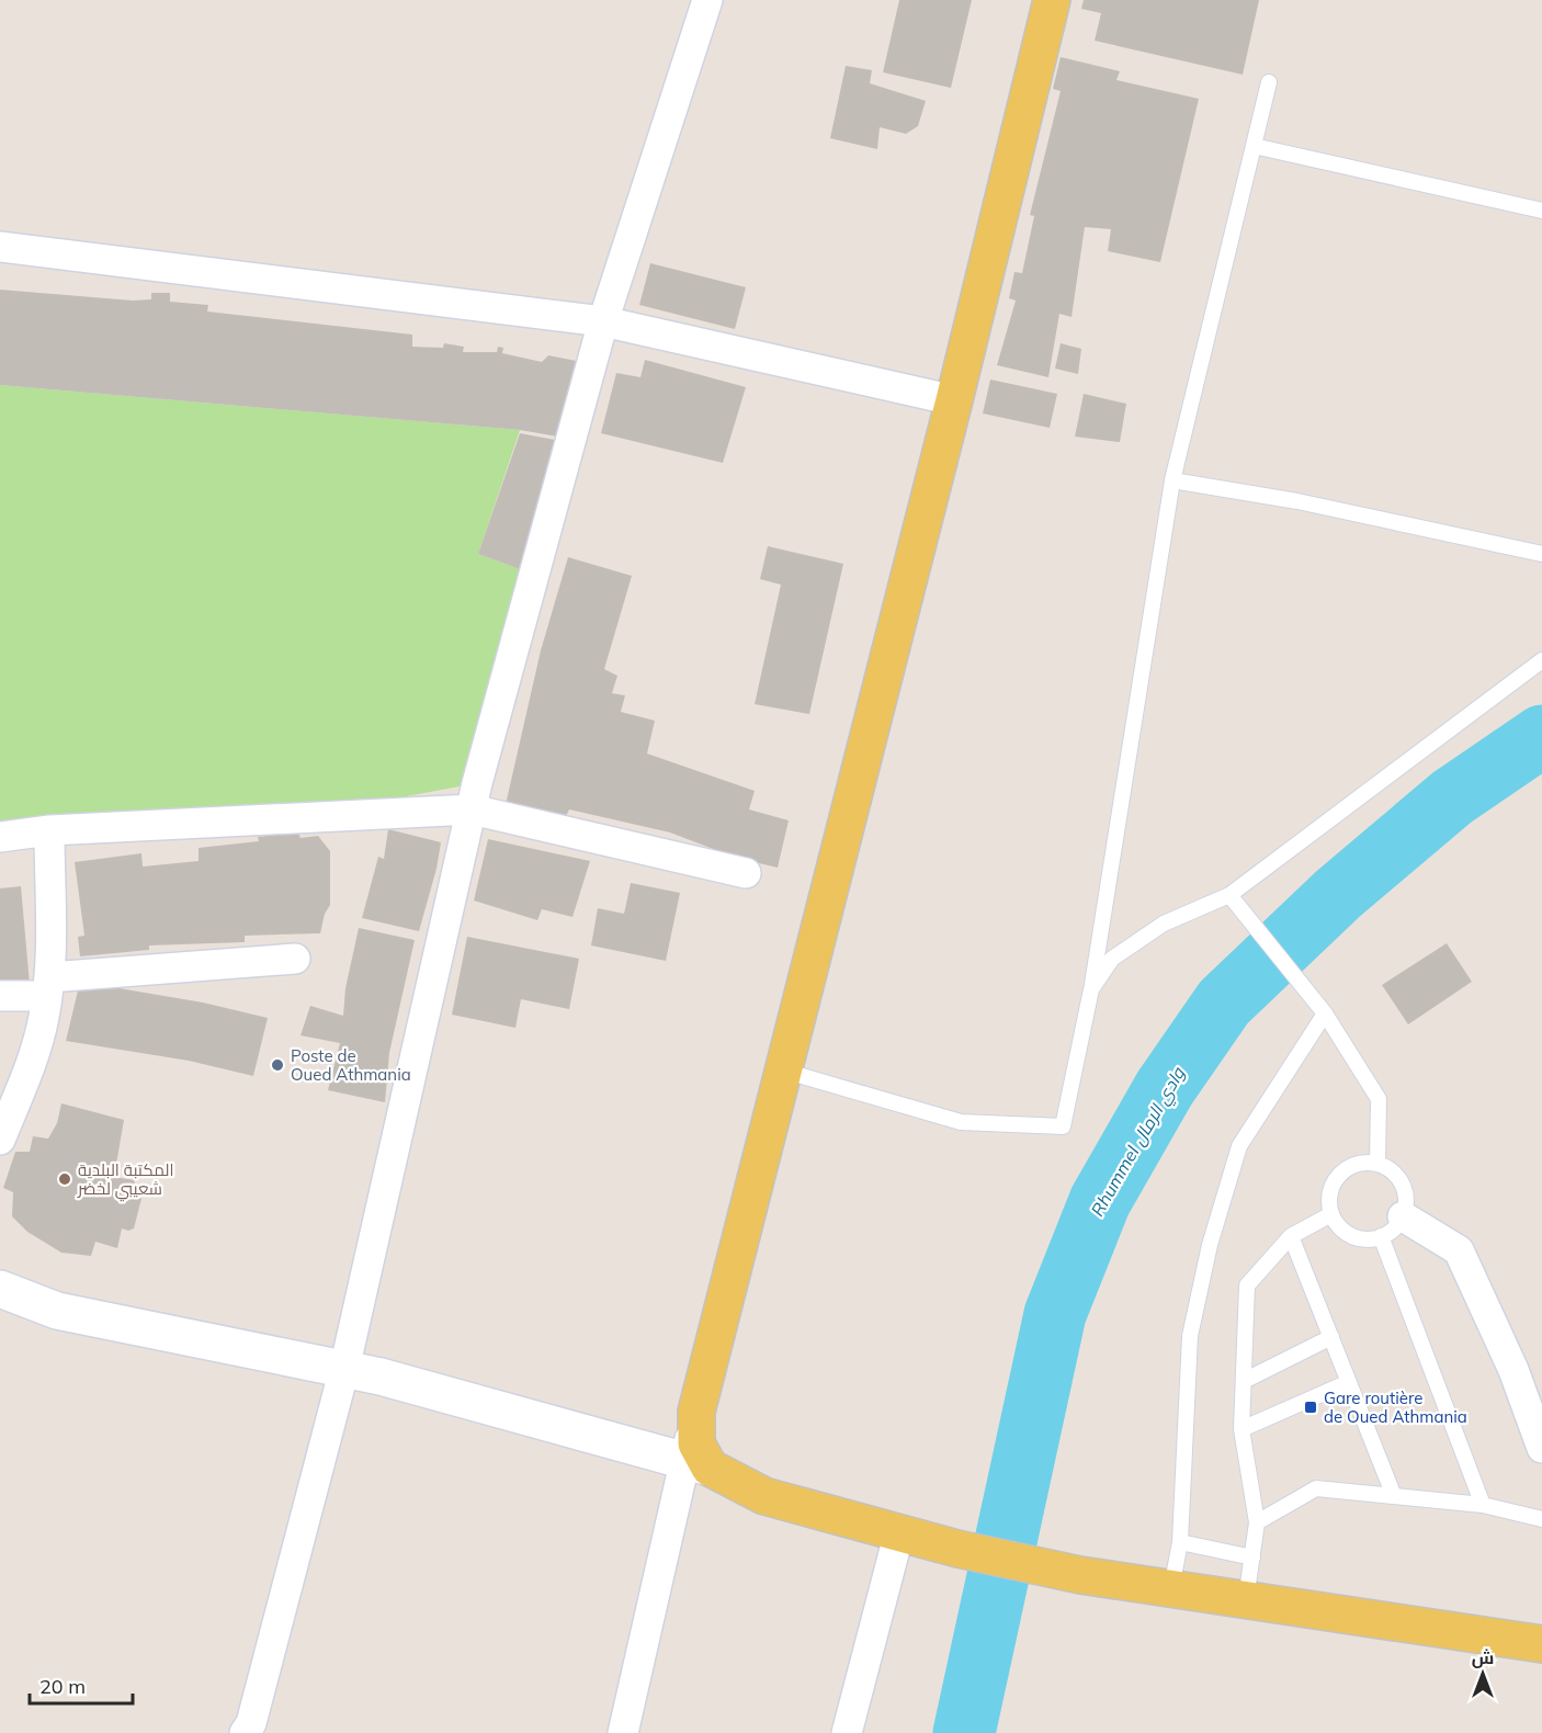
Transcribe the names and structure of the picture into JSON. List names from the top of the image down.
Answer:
{
  "water": ["Rhummel وادي الرمال"],
  "places": {
    "other": ["Poste de Oued Athmania", "المكتبة البلدية شعيبي لخضر"],
    "transit": ["Gare routière de Oued Athmania"]
  },
  "scale_bar": "20 m",
  "north": "top"
}
